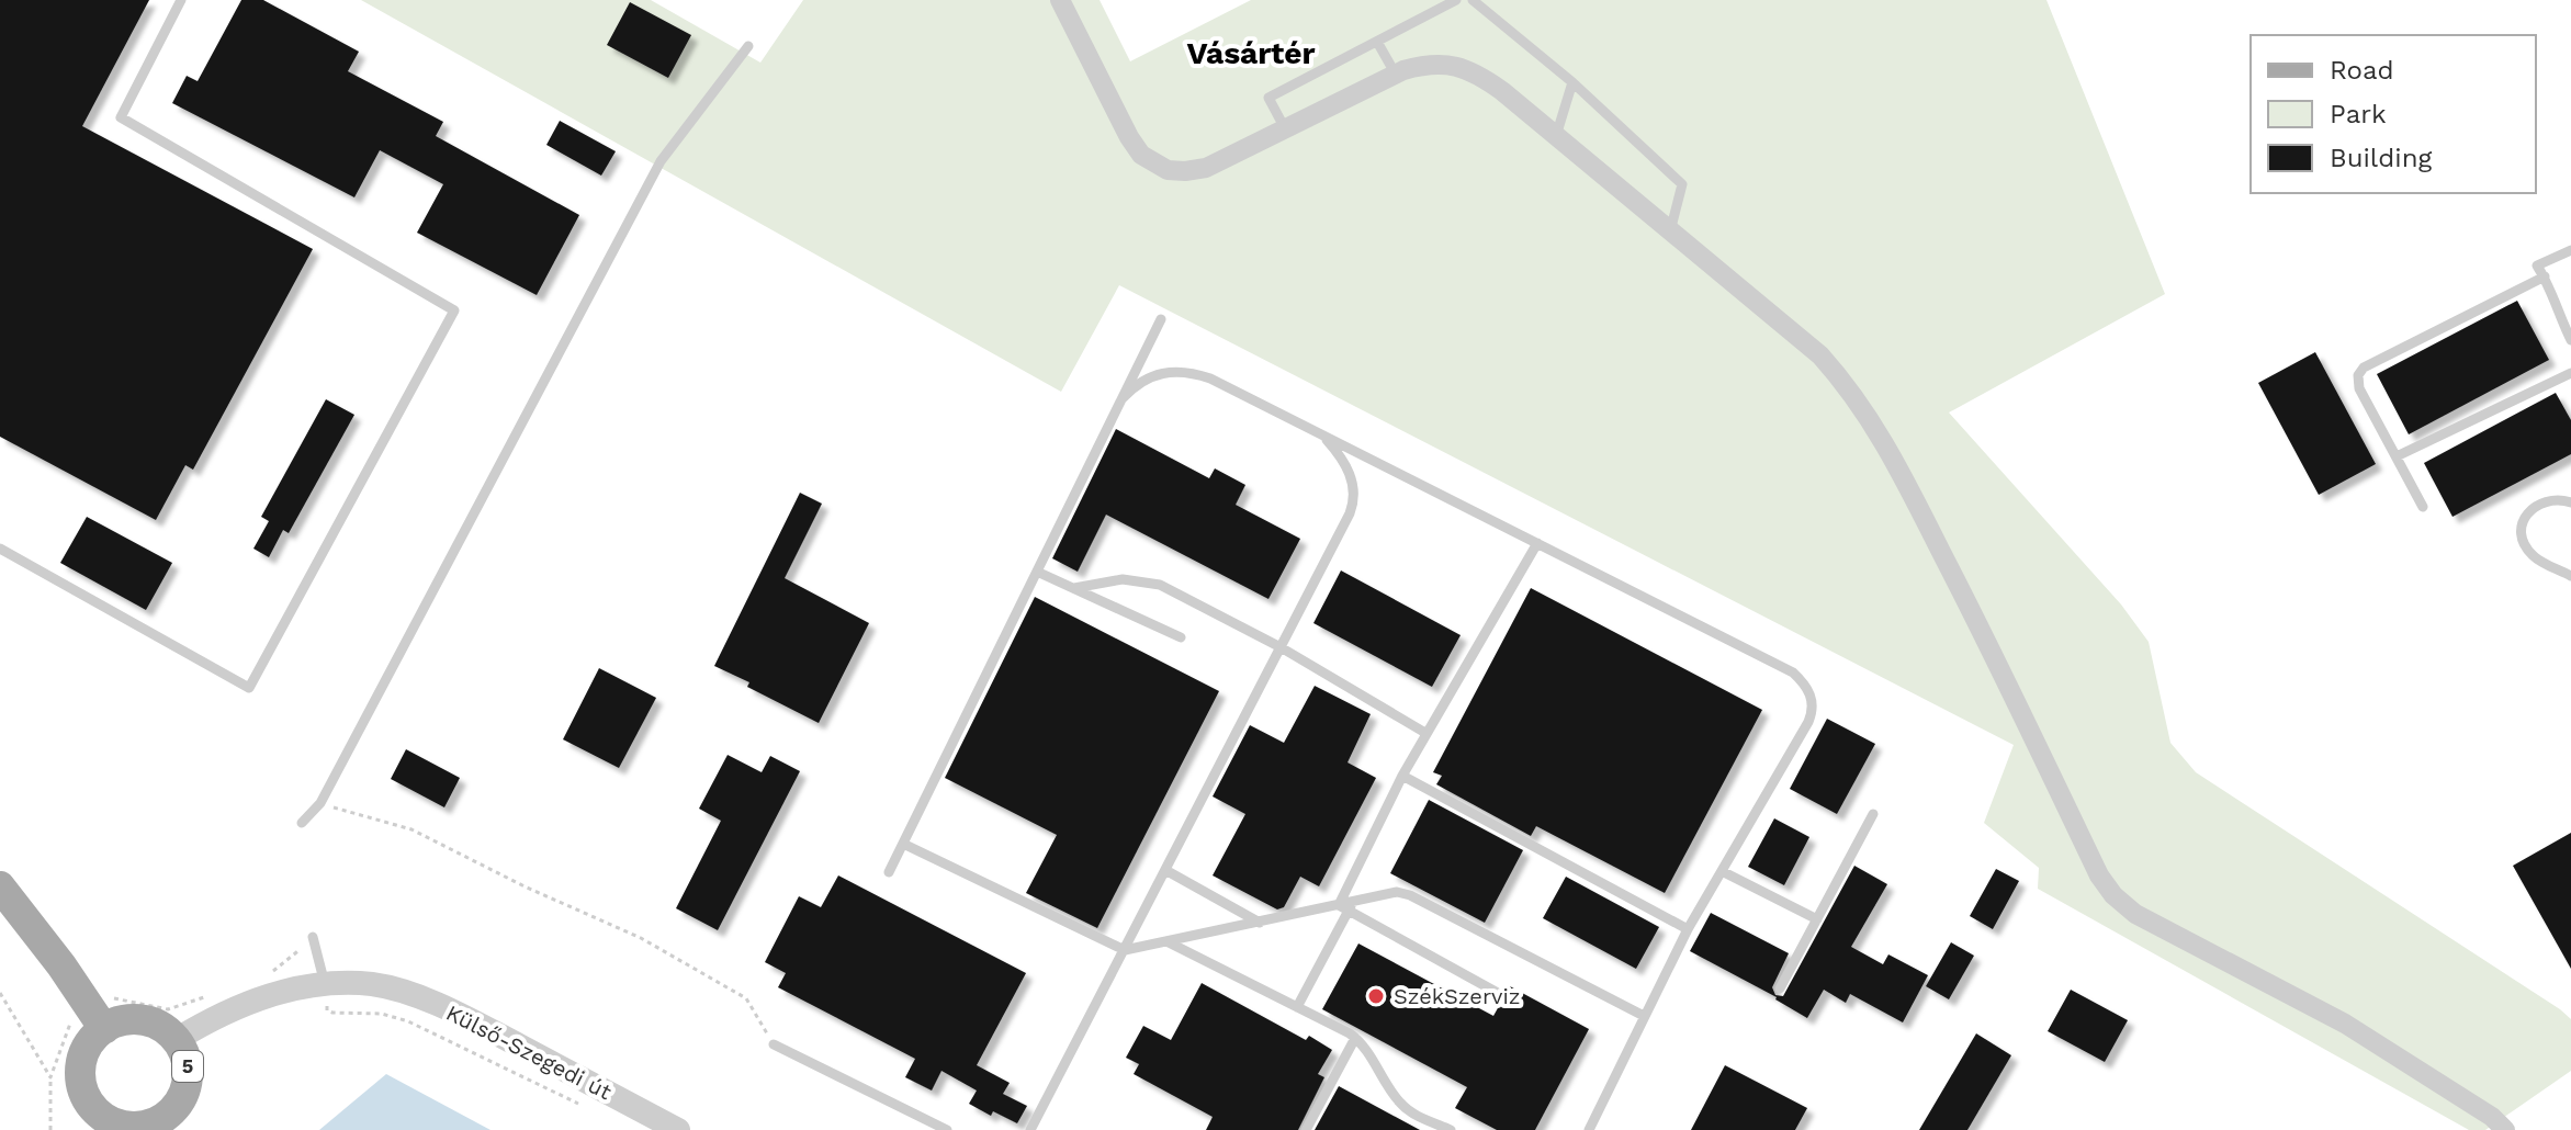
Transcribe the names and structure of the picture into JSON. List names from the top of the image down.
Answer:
{
  "streets": {
    "main road": ["5"],
    "street": ["Külső-Szegedi út"]
  },
  "crossings": [
    ["Külső-Szegedi út", "5"]
  ],
  "districts": ["Vásártér"],
  "places": ["SzékSzerviz"],
  "legend": ["Road", "Park", "Building"]
}
